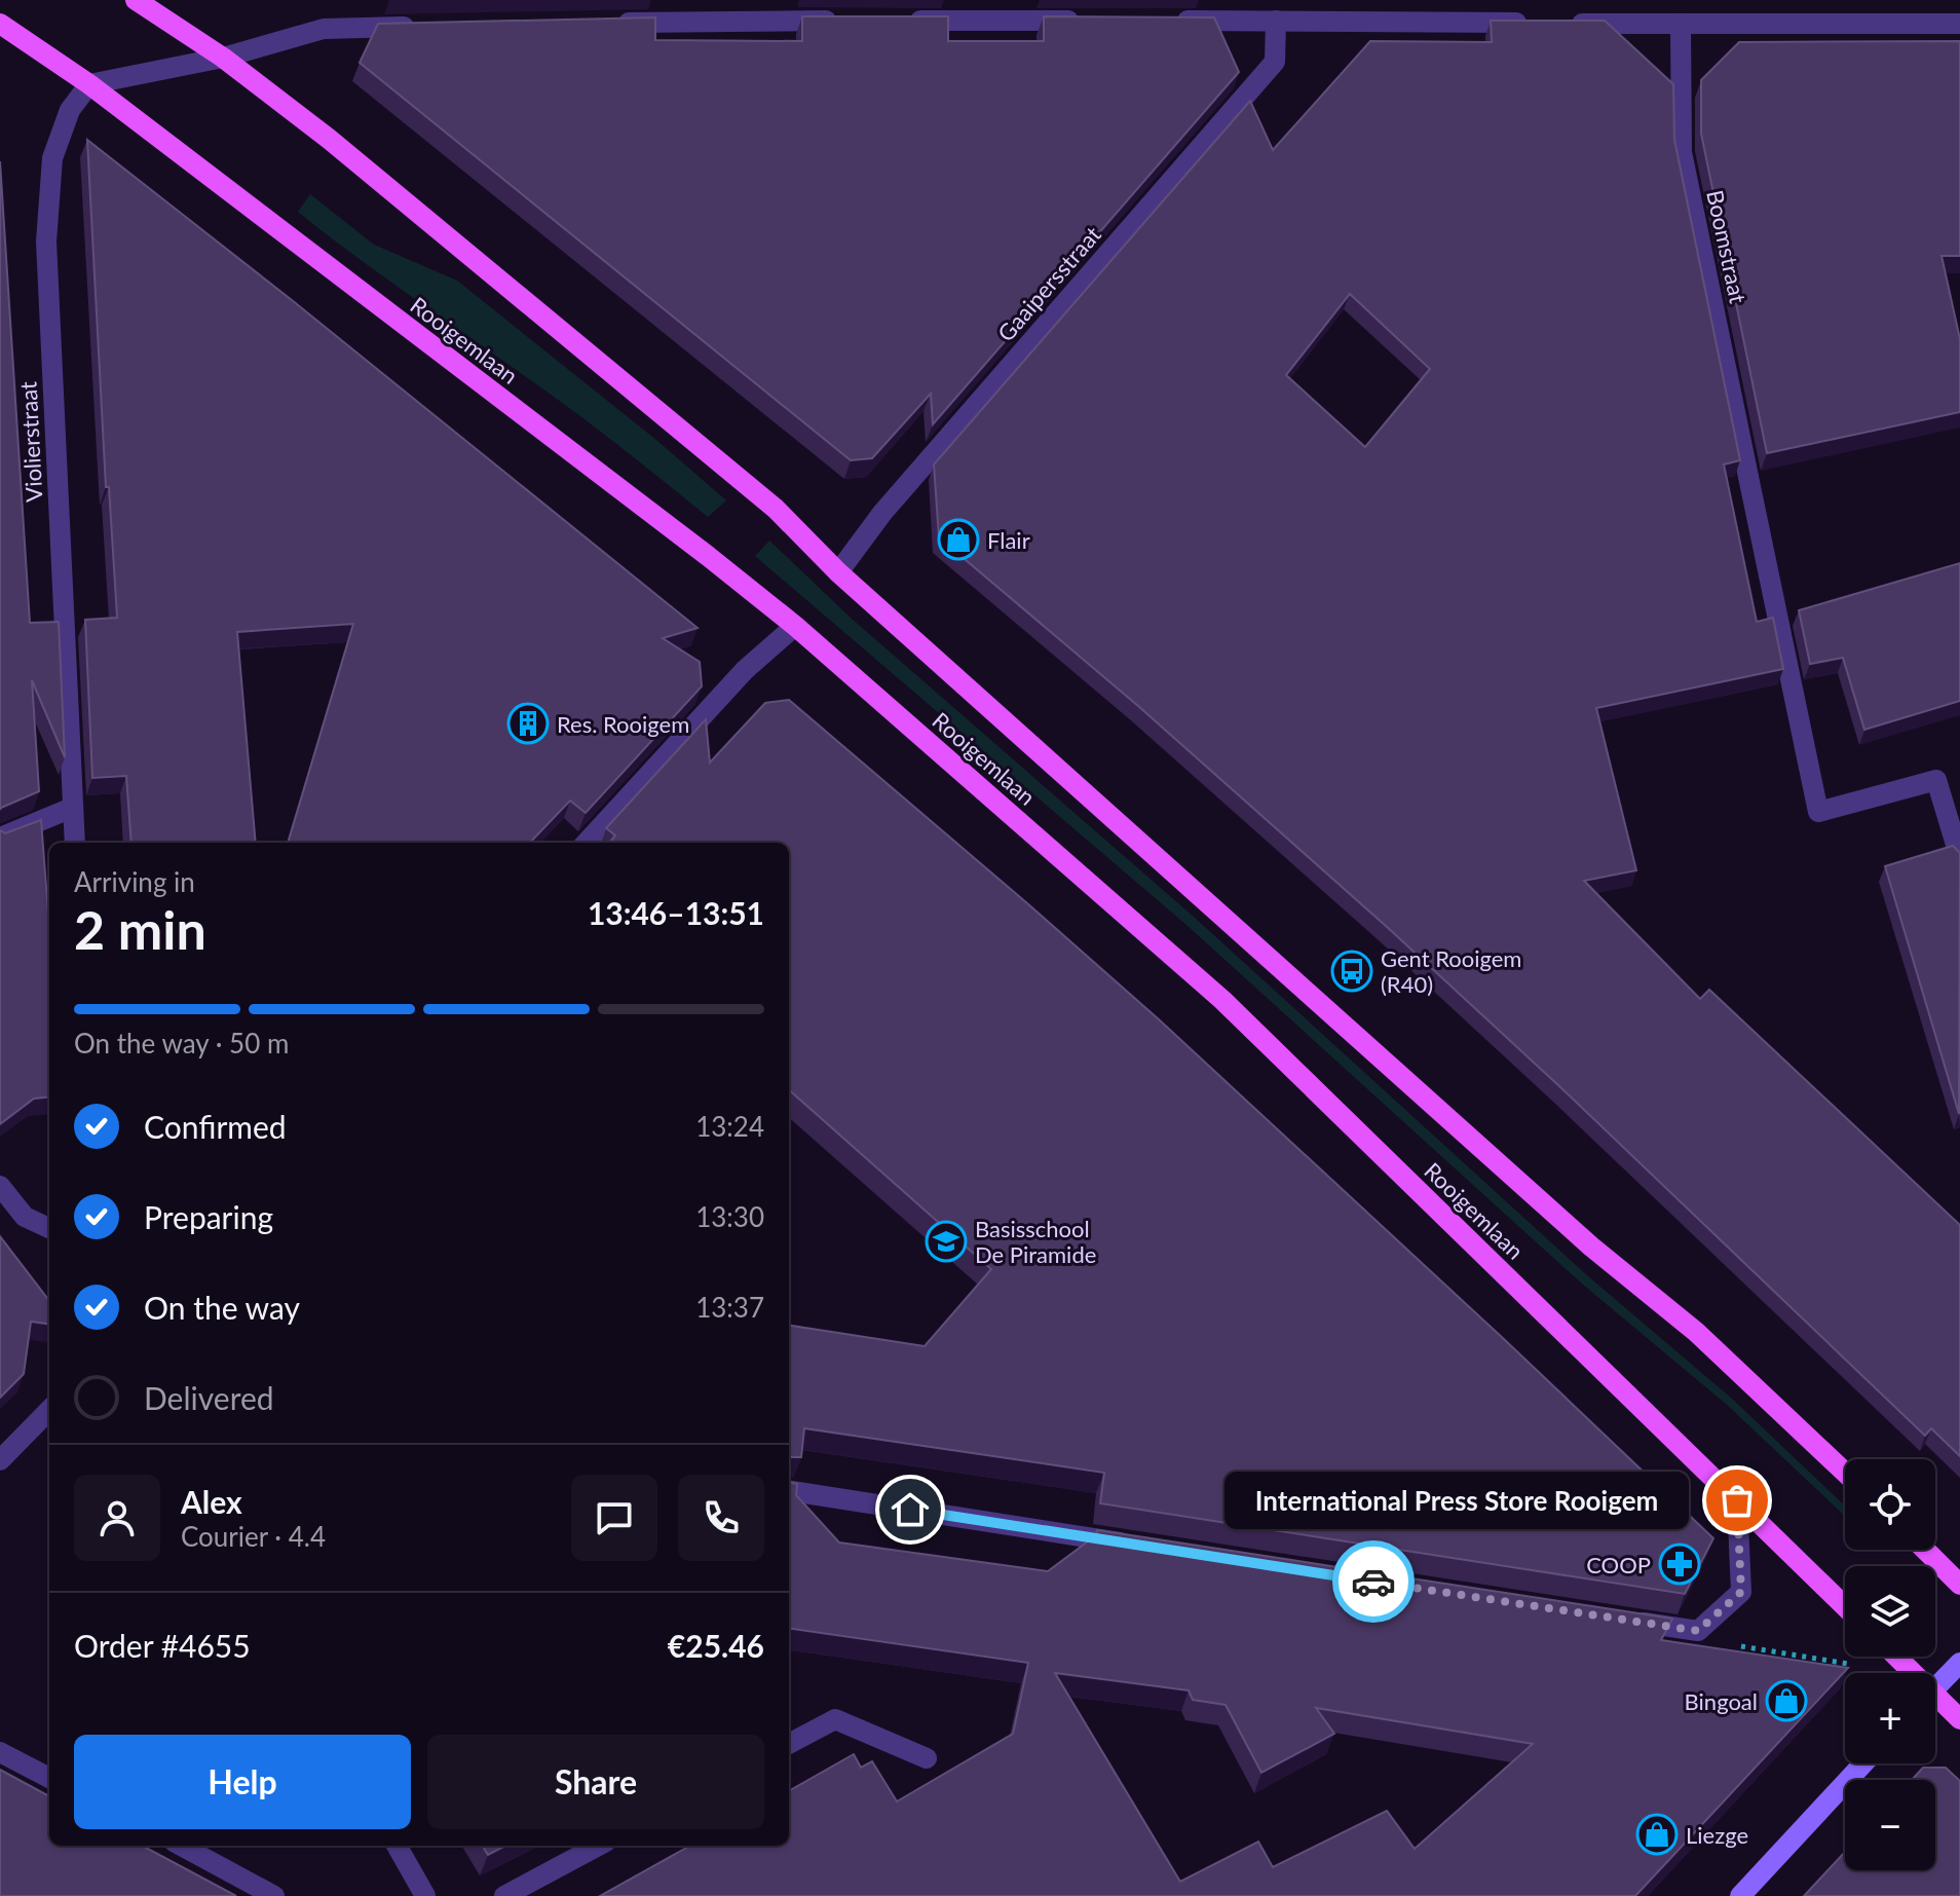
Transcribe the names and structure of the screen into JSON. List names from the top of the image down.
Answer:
{
  "streets": {
    "main road": ["Rooigemlaan"],
    "street": ["Boomstraat", "Gaaipersstraat", "Violierstraat"]
  },
  "crossings": [
    ["Gaaipersstraat", "Rooigemlaan"],
    ["Rooigemlaan", "Violierstraat"]
  ],
  "places": {
    "shop": ["Flair", "Bingoal", "Liezge"],
    "building": ["Res. Rooigem"],
    "bus stop": ["Gent Rooigem (R40)"],
    "school or university": ["Basisschool De Piramide"],
    "other": ["International Press Store Rooigem"],
    "pharmacy": ["COOP"]
  },
  "page": {
    "heading": ["2 min", "Arriving in", "13:46–13:51"],
    "panel": [
      "Alex",
      "Courier · 4.4",
      "Order #4655",
      "€25.46"
    ],
    "bar": "On the way · 50 m",
    "list": [
      ["Confirmed", "13:24"],
      ["Preparing", "13:30"],
      ["On the way", "13:37"],
      "Delivered"
    ],
    "map_buttons": ["+", "−"],
    "bubble": "International Press Store Rooigem",
    "buttons": ["Help", "Share"]
  }
}
